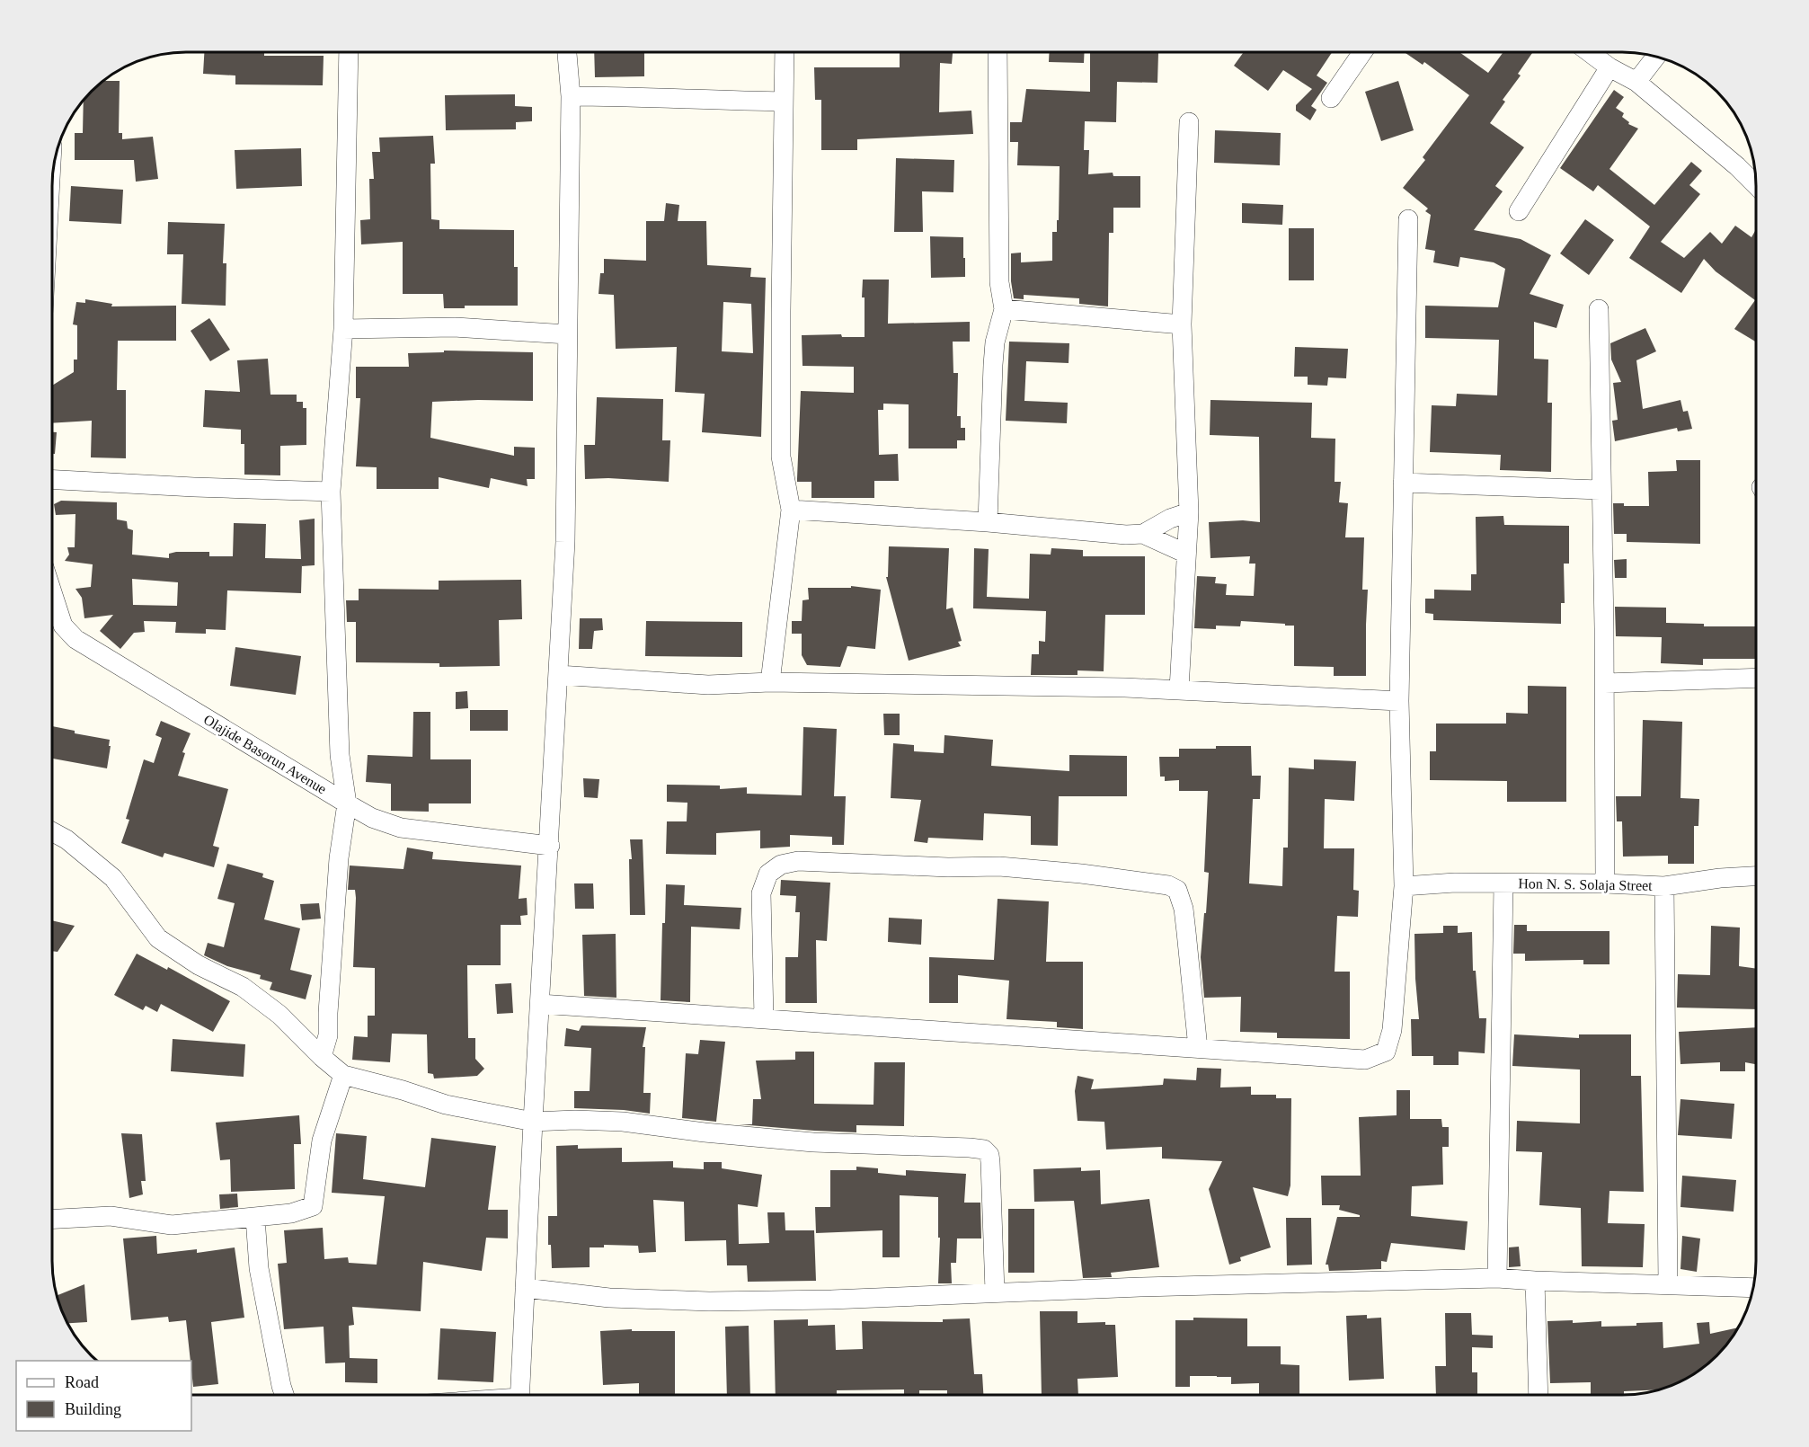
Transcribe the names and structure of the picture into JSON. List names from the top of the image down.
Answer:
{
  "streets": {
    "street": ["Olajide Basorun Avenue", "Hon N. S. Solaja Street"]
  },
  "legend": ["Road", "Building"]
}
